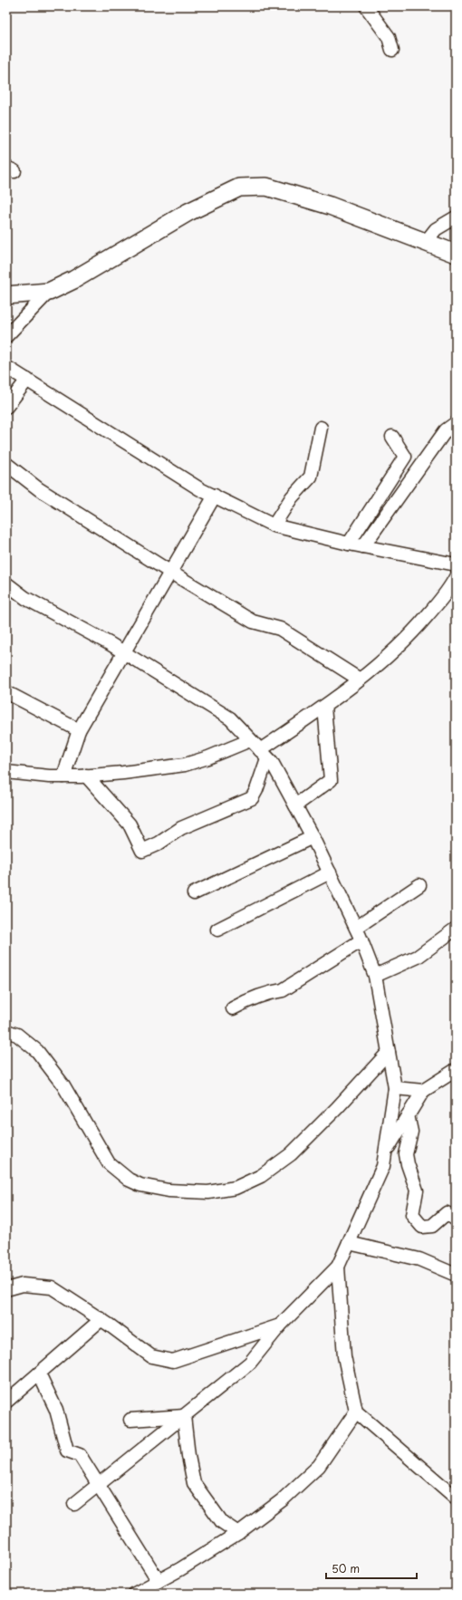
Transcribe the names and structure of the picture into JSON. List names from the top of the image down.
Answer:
{
  "scale_bar": "50 m"
}
